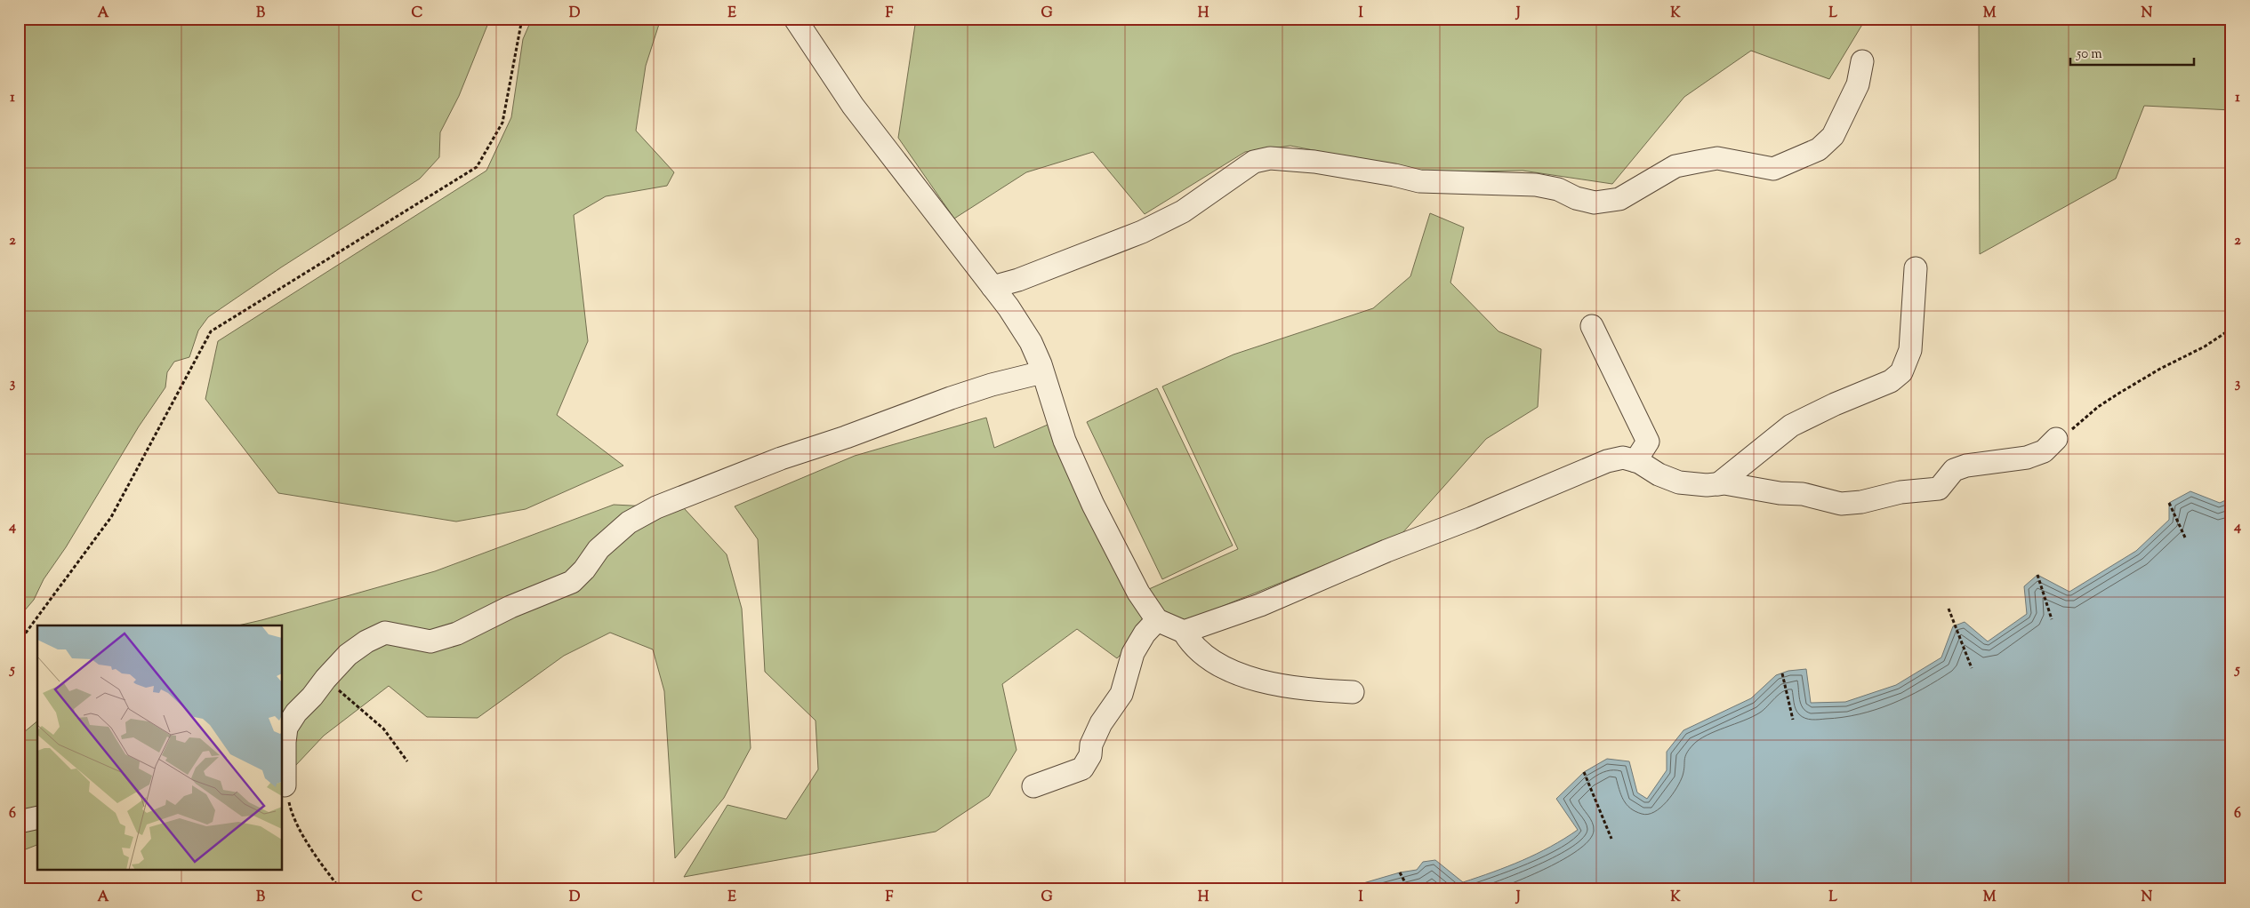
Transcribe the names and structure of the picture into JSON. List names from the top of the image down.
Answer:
{
  "scale_bar": "50 m",
  "grid": {
    "columns": [
      "A",
      "B",
      "C",
      "D",
      "E",
      "F",
      "G",
      "H",
      "I",
      "J",
      "K",
      "L",
      "M",
      "N"
    ],
    "rows": [
      "1",
      "2",
      "3",
      "4",
      "5",
      "6"
    ]
  }
}
